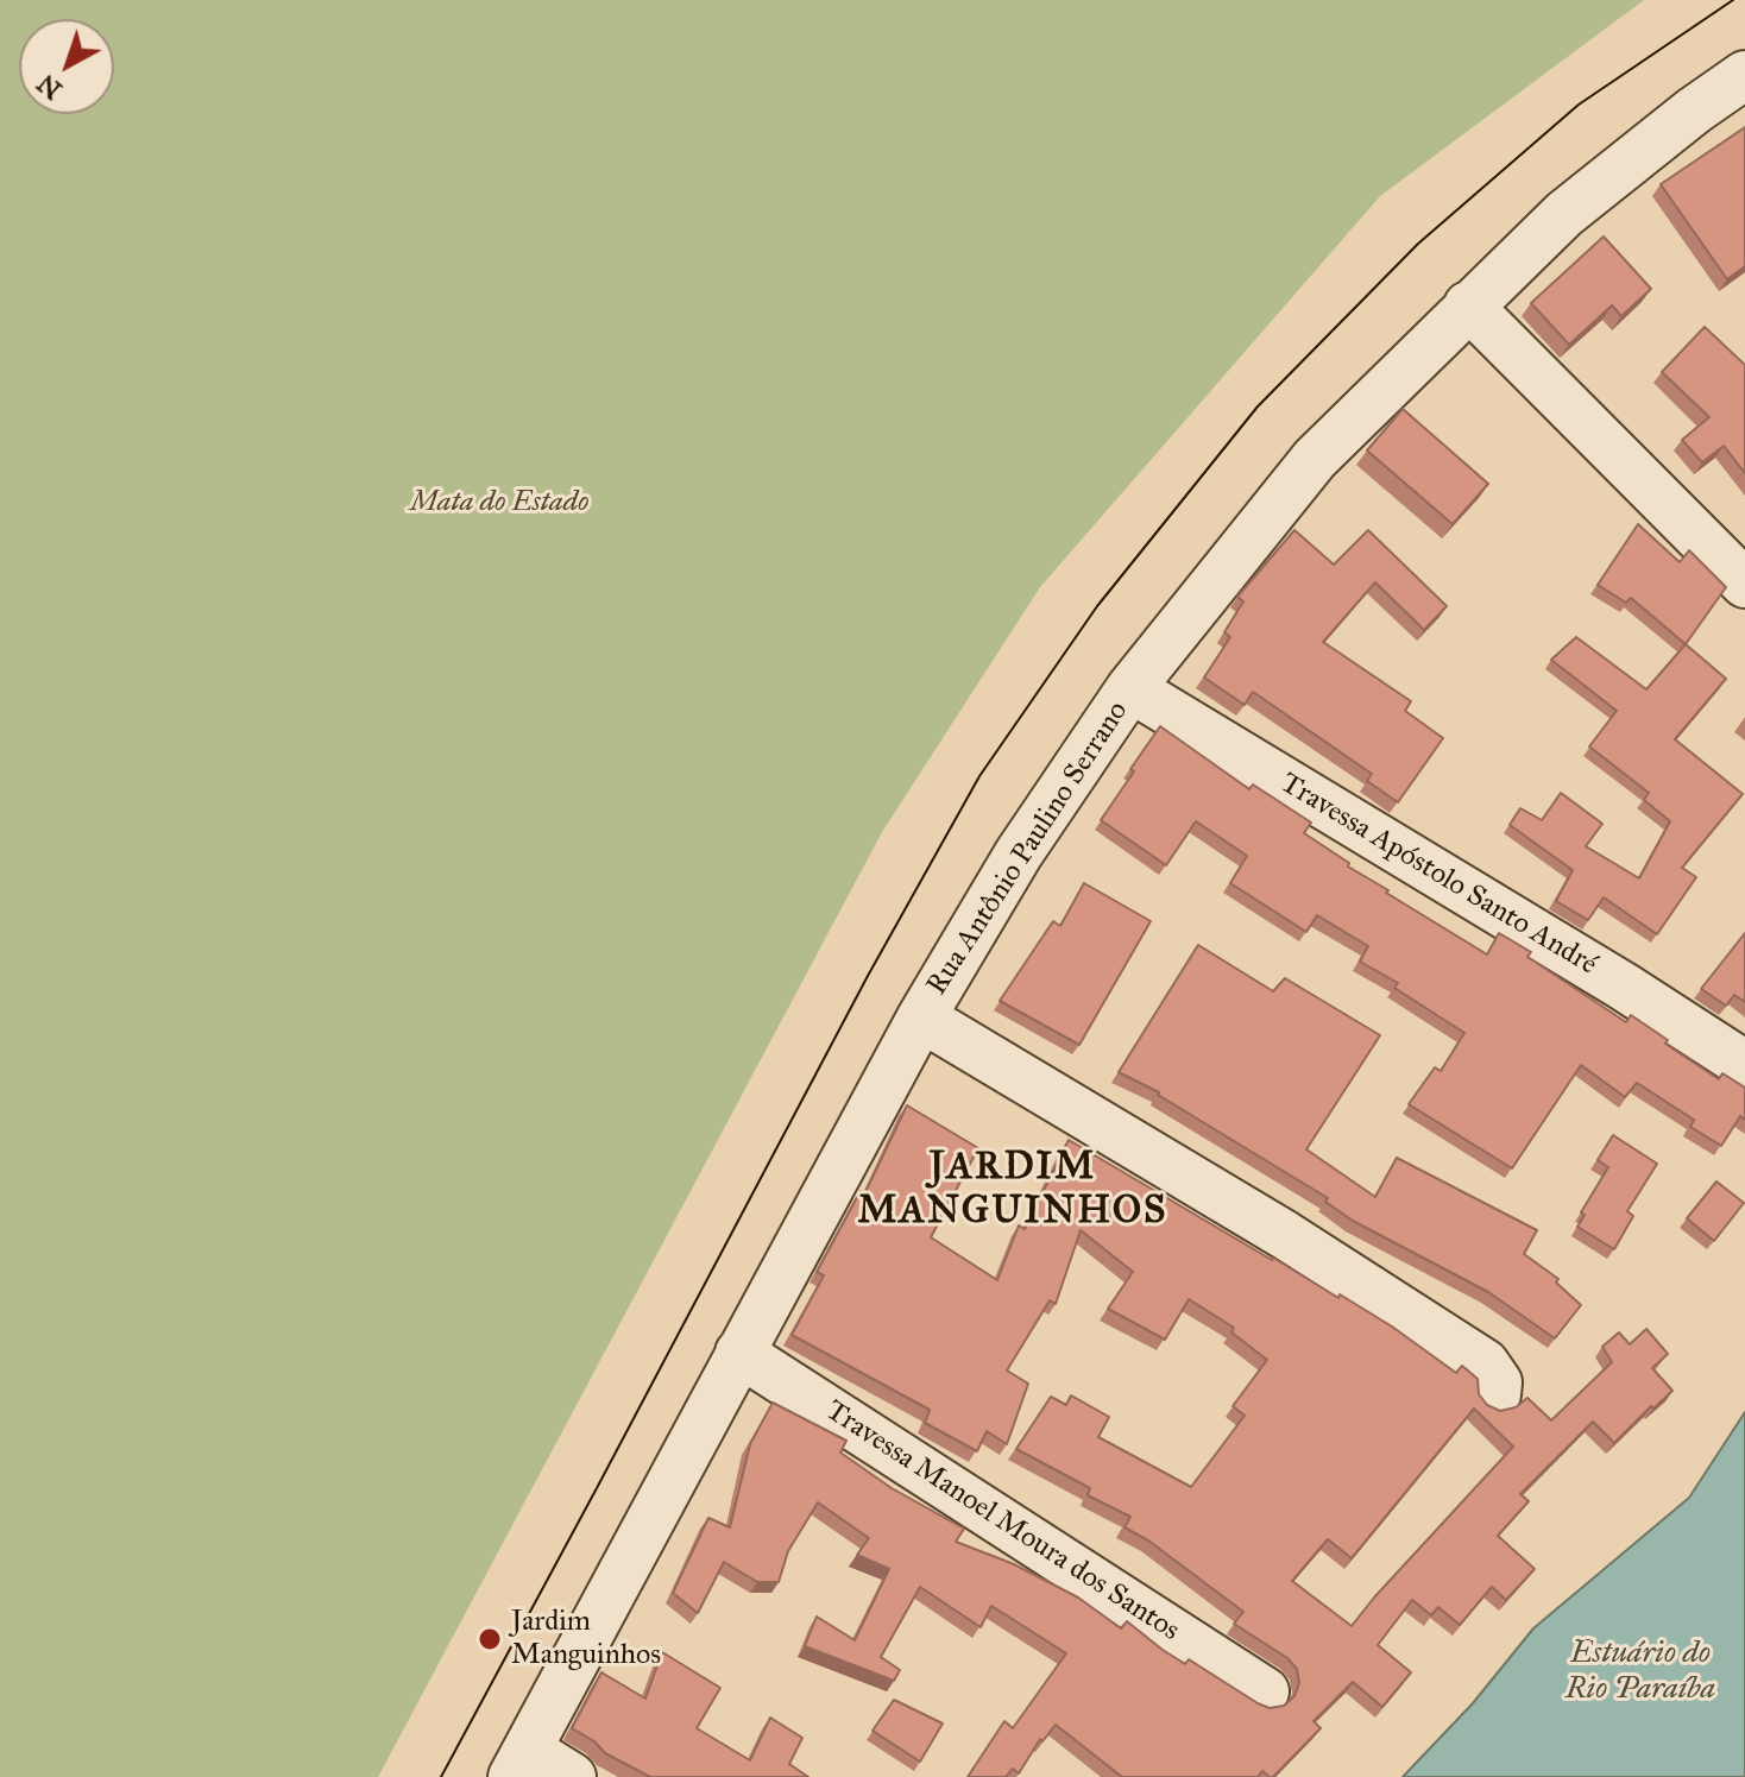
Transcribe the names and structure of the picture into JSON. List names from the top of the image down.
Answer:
{
  "streets": {
    "street": ["Rua Antônio Paulino Serrano", "Travessa Apóstolo Santo André", "Travessa Manoel Moura dos Santos"]
  },
  "crossings": [
    ["Rua Antônio Paulino Serrano", "Travessa Apóstolo Santo André"],
    ["Rua Antônio Paulino Serrano", "Travessa Manoel Moura dos Santos"]
  ],
  "districts": ["JARDIM MANGUINHOS"],
  "water": ["Estuário do Rio Paraíba"],
  "parks": ["Mata do Estado"],
  "places": ["Jardim Manguinhos"],
  "north": "bottom left"
}
